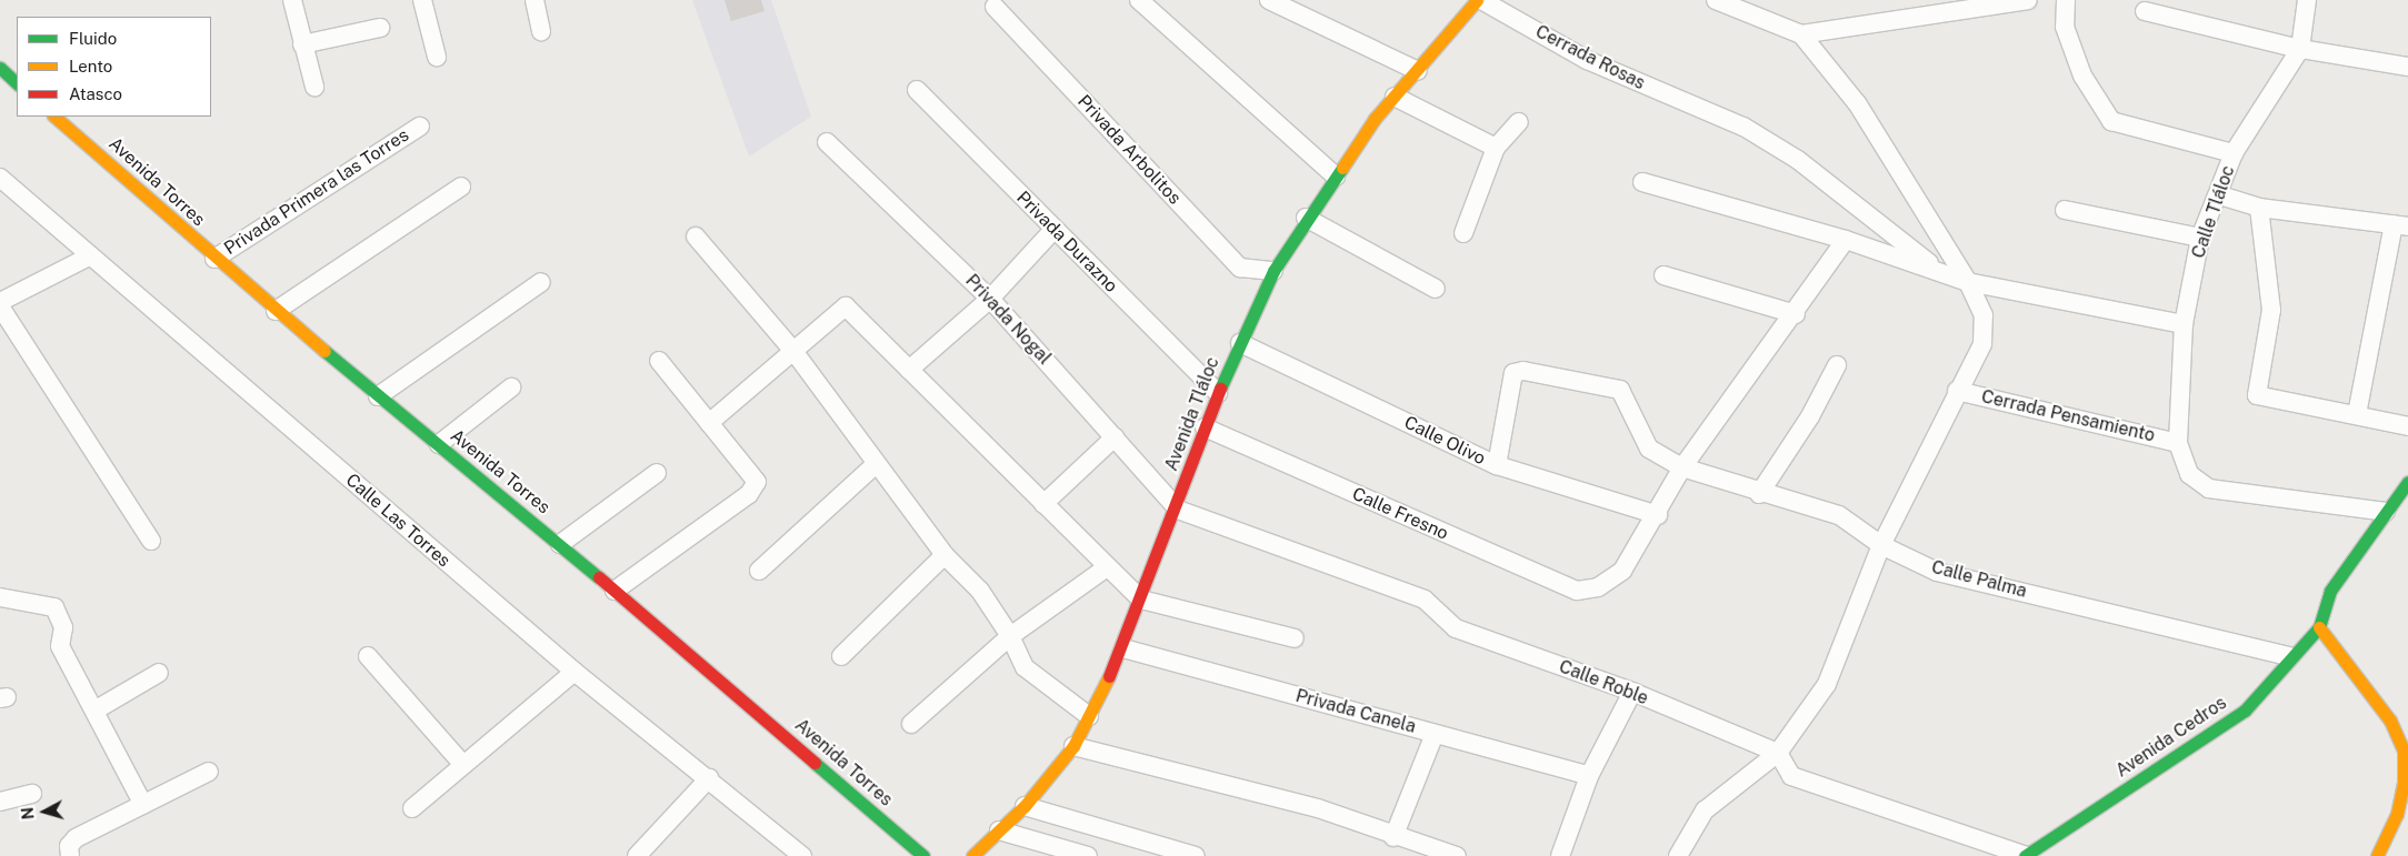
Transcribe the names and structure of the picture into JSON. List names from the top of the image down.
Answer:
{
  "streets": {
    "main road": ["Avenida Torres", "Avenida Tláloc", "Avenida Cedros"],
    "street": [
      "Cerrada Rosas",
      "Privada Arbolitos",
      "Privada Primera las Torres",
      "Calle Tláloc",
      "Privada Durazno",
      "Privada Nogal",
      "Cerrada Pensamiento",
      "Calle Olivo",
      "Calle Fresno",
      "Calle Las Torres",
      "Calle Palma",
      "Calle Roble",
      "Privada Canela"
    ]
  },
  "crossings": [
    ["Privada Arbolitos", "Avenida Tláloc"],
    ["Avenida Torres", "Privada Primera las Torres"],
    ["Calle Tláloc", "Cerrada Pensamiento"],
    ["Privada Durazno", "Avenida Tláloc"],
    ["Privada Nogal", "Avenida Tláloc"],
    ["Privada Nogal", "Calle Roble"],
    ["Avenida Tláloc", "Calle Olivo"],
    ["Avenida Tláloc", "Calle Fresno"],
    ["Avenida Tláloc", "Calle Roble"],
    ["Avenida Tláloc", "Privada Canela"],
    ["Calle Olivo", "Calle Fresno"],
    ["Calle Olivo", "Calle Palma"],
    ["Calle Palma", "Avenida Cedros"]
  ],
  "legend": ["Fluido", "Lento", "Atasco"],
  "north": "left"
}
